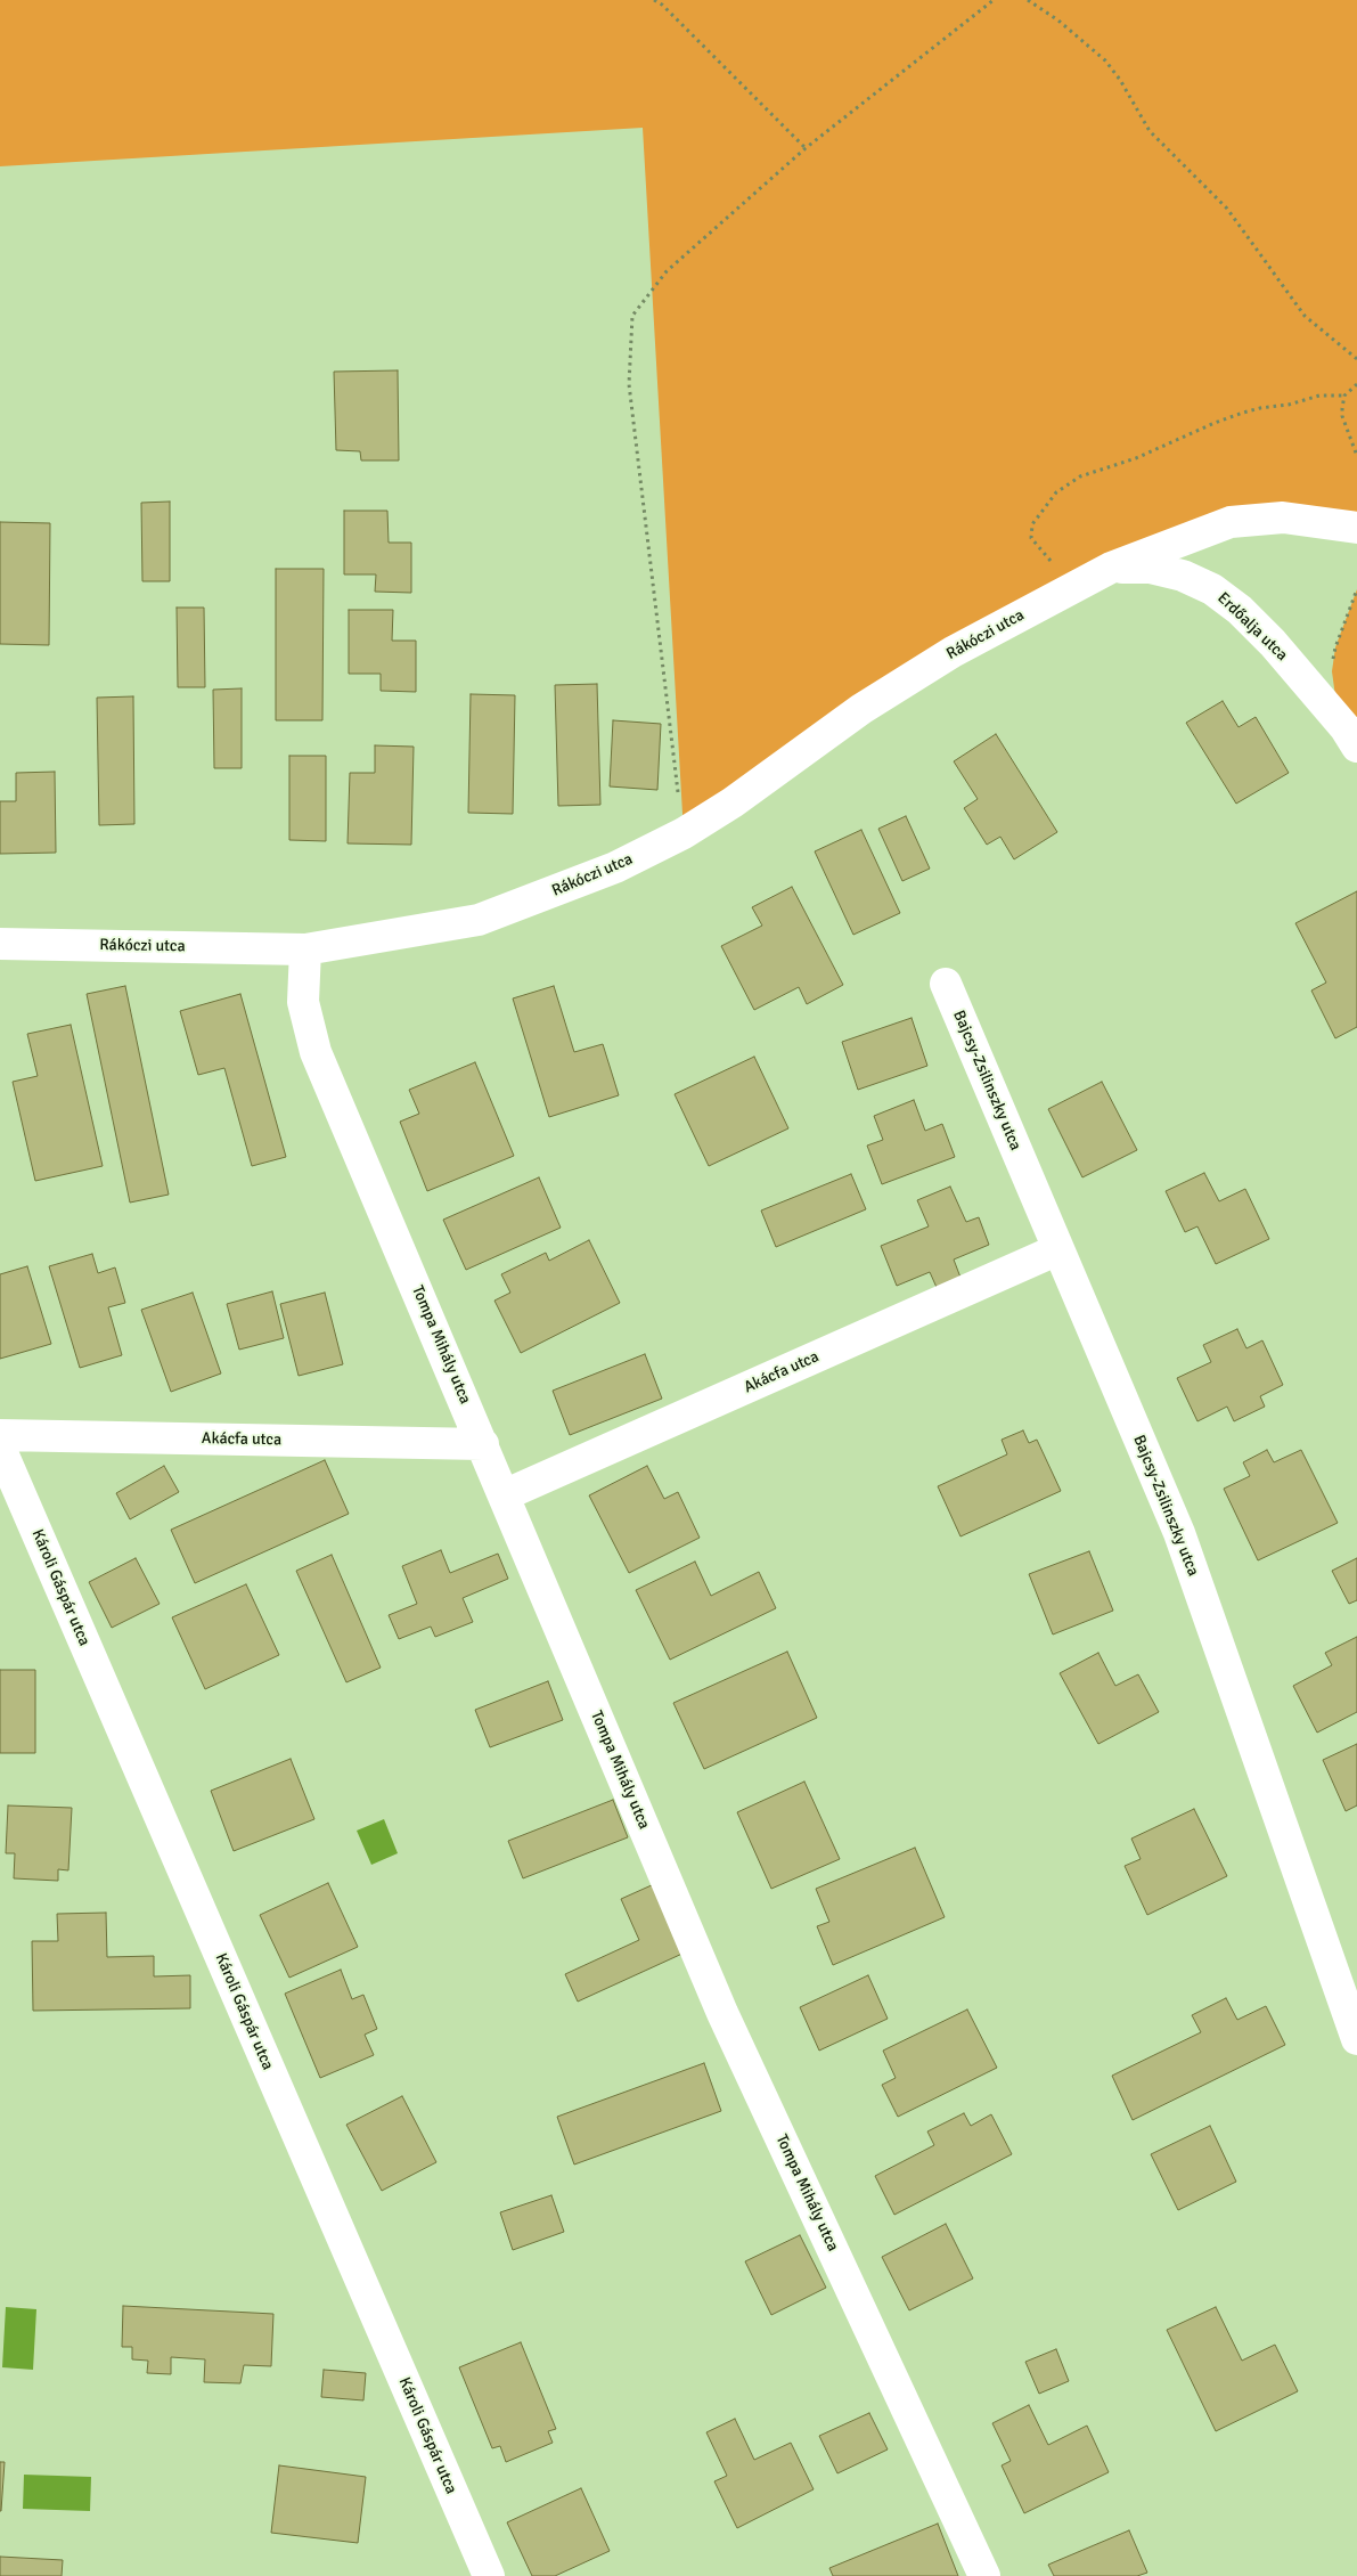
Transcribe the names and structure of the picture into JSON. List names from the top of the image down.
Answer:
{
  "streets": {
    "street": [
      "Erdőalja utca",
      "Rákóczi utca",
      "Bajcsy-Zsilinszky utca",
      "Tompa Mihály utca",
      "Akácfa utca",
      "Károli Gáspár utca"
    ]
  },
  "crossings": [
    ["Erdőalja utca", "Rákóczi utca"],
    ["Rákóczi utca", "Tompa Mihály utca"],
    ["Bajcsy-Zsilinszky utca", "Akácfa utca"],
    ["Tompa Mihály utca", "Akácfa utca"]
  ]
}
